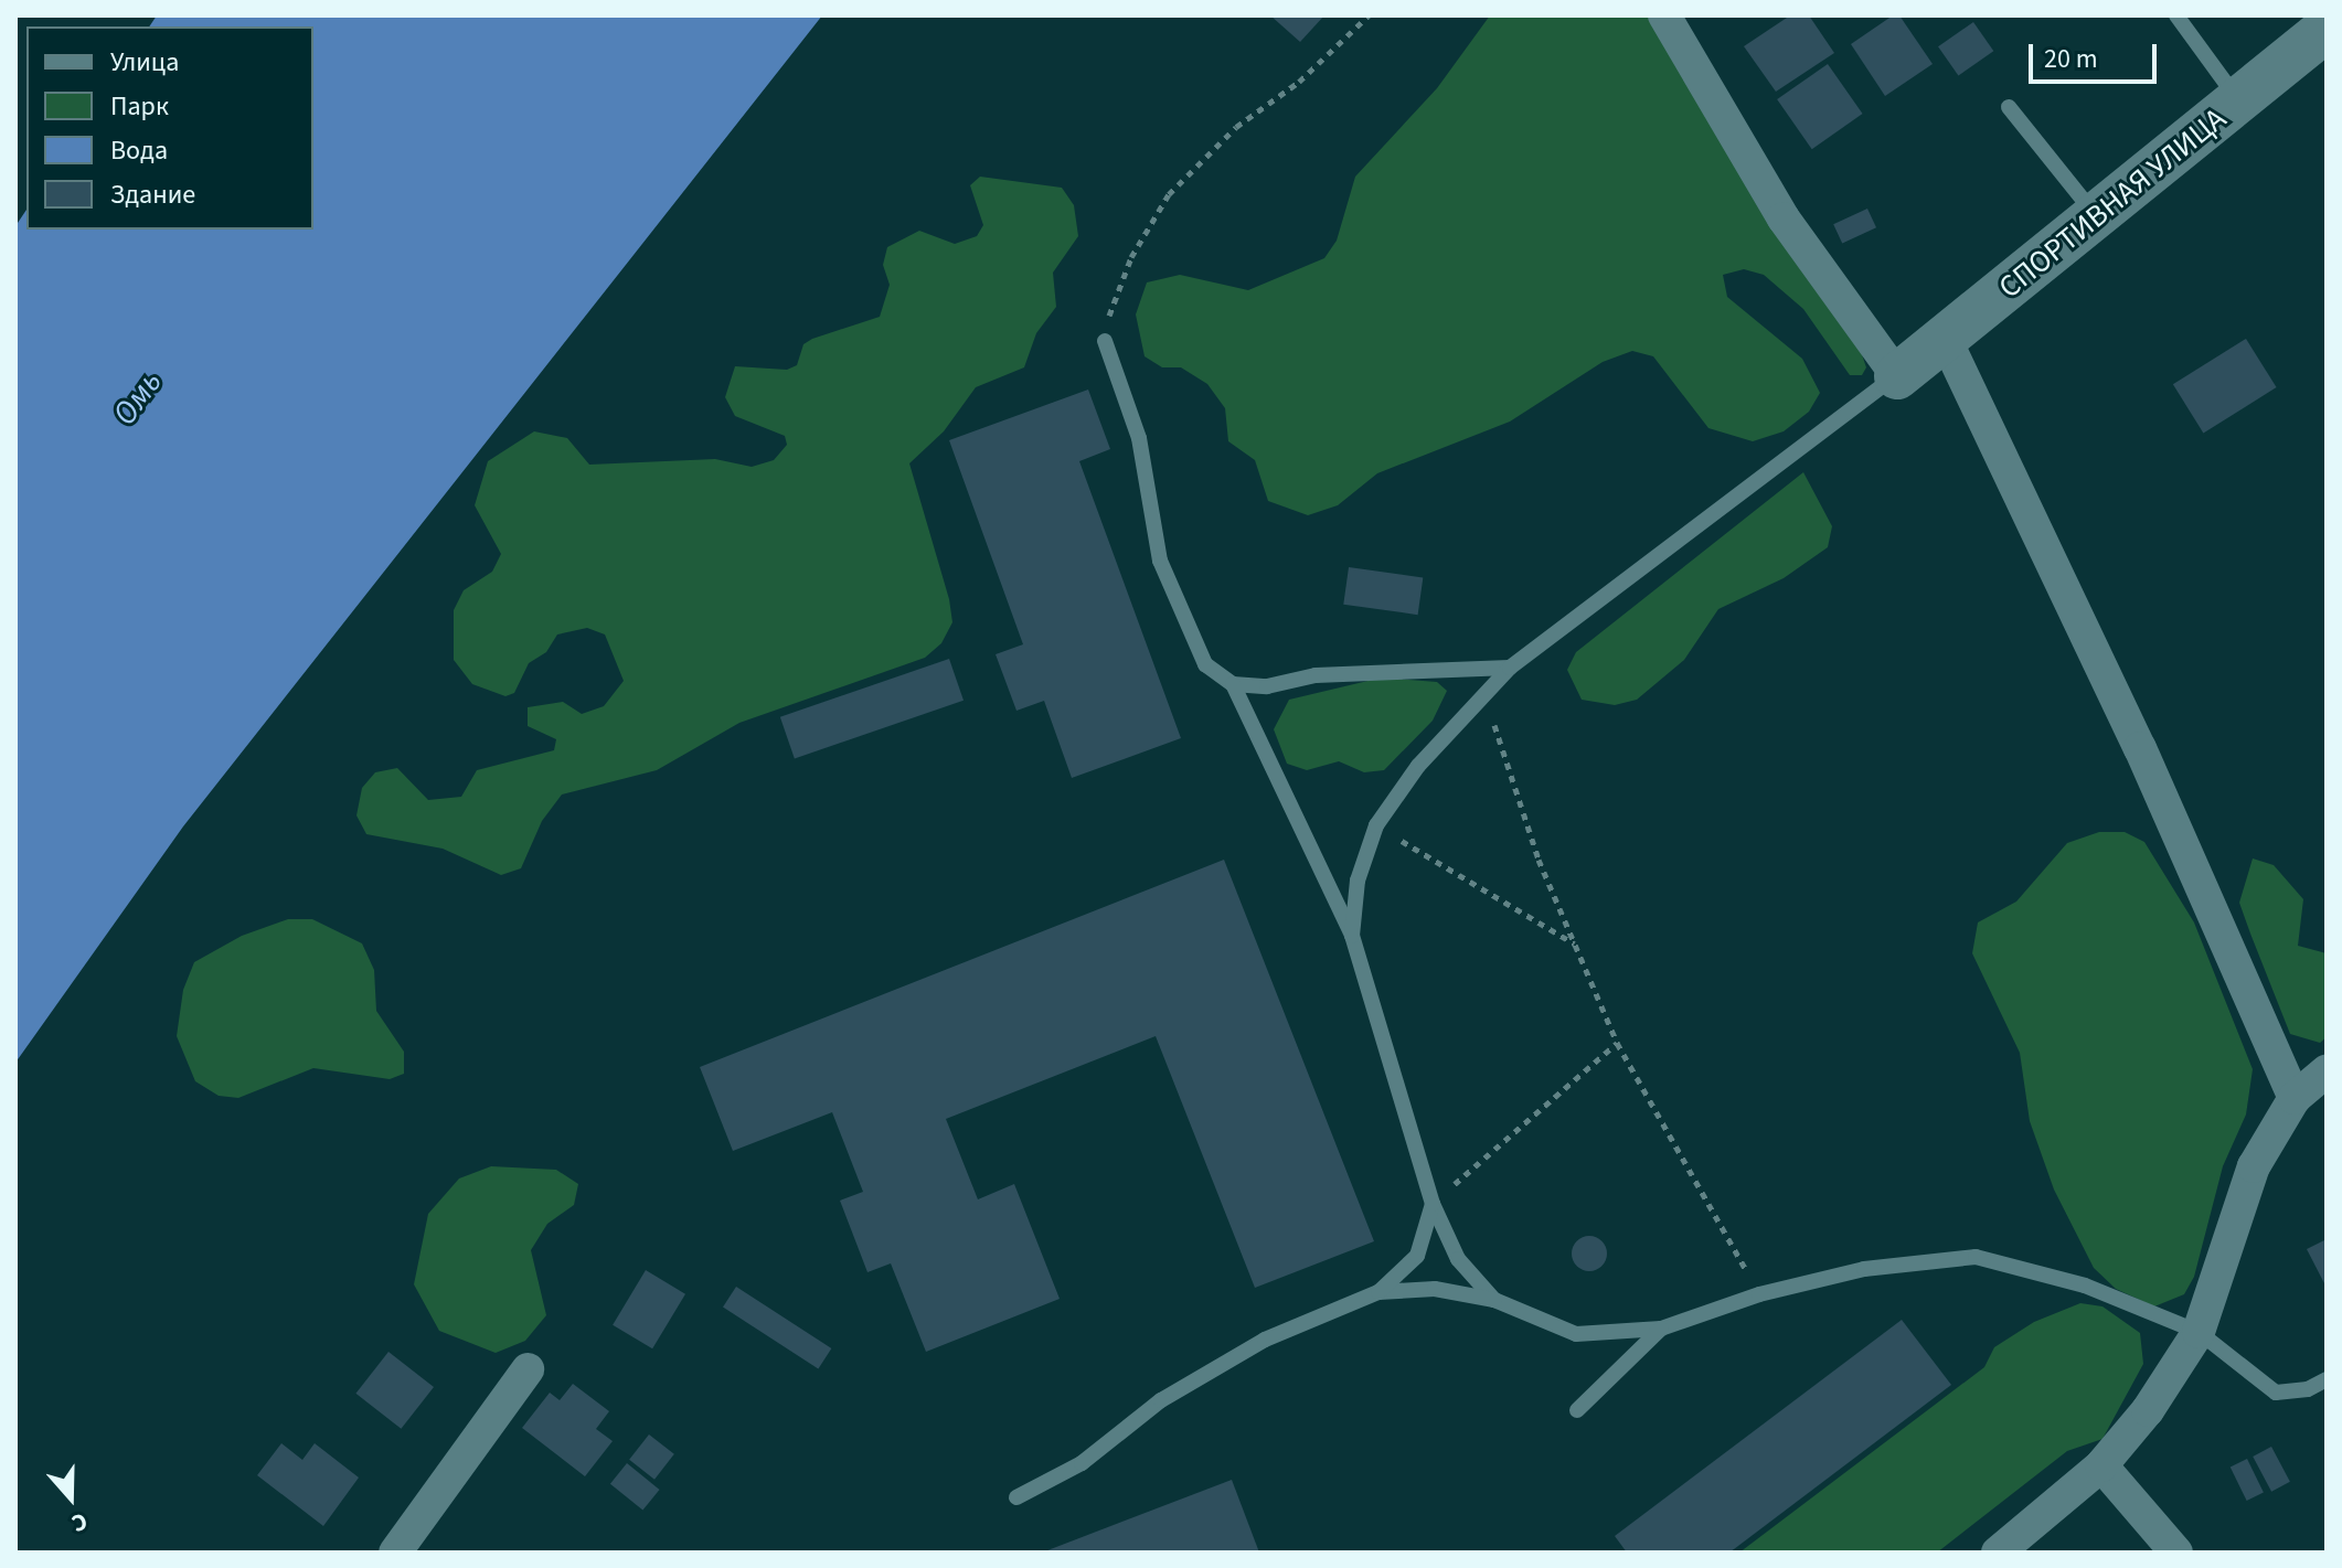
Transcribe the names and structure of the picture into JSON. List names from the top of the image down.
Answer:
{
  "streets": {
    "street": ["СПОРТИВНАЯ УЛИЦА"]
  },
  "water": ["Омь"],
  "legend": [
    "Улица",
    "Парк",
    "Вода",
    "Здание"
  ],
  "scale_bar": "20 m",
  "north": "bottom"
}
